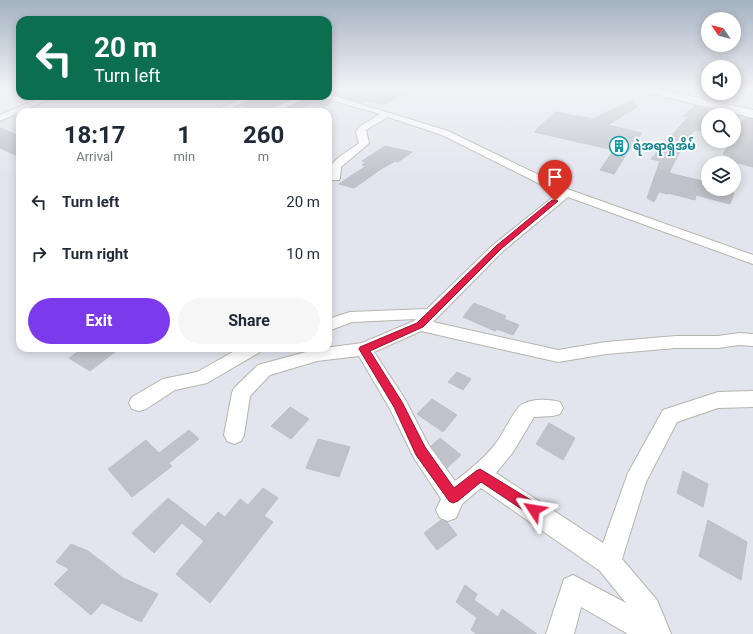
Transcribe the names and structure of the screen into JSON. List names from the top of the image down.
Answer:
{
  "places": {
    "building": ["ရဲအရာရှိအိမ်"]
  },
  "north": "top left",
  "page": {
    "turn": ["20 m", "Turn left"],
    "eta": [
      "18:17",
      "Arrival",
      "1",
      "min",
      "260",
      "m"
    ],
    "list": [
      {
        "name": "Turn left",
        "value": "20 m"
      },
      {
        "name": "Turn right",
        "value": "10 m"
      }
    ],
    "buttons": ["Exit", "Share"]
  }
}
